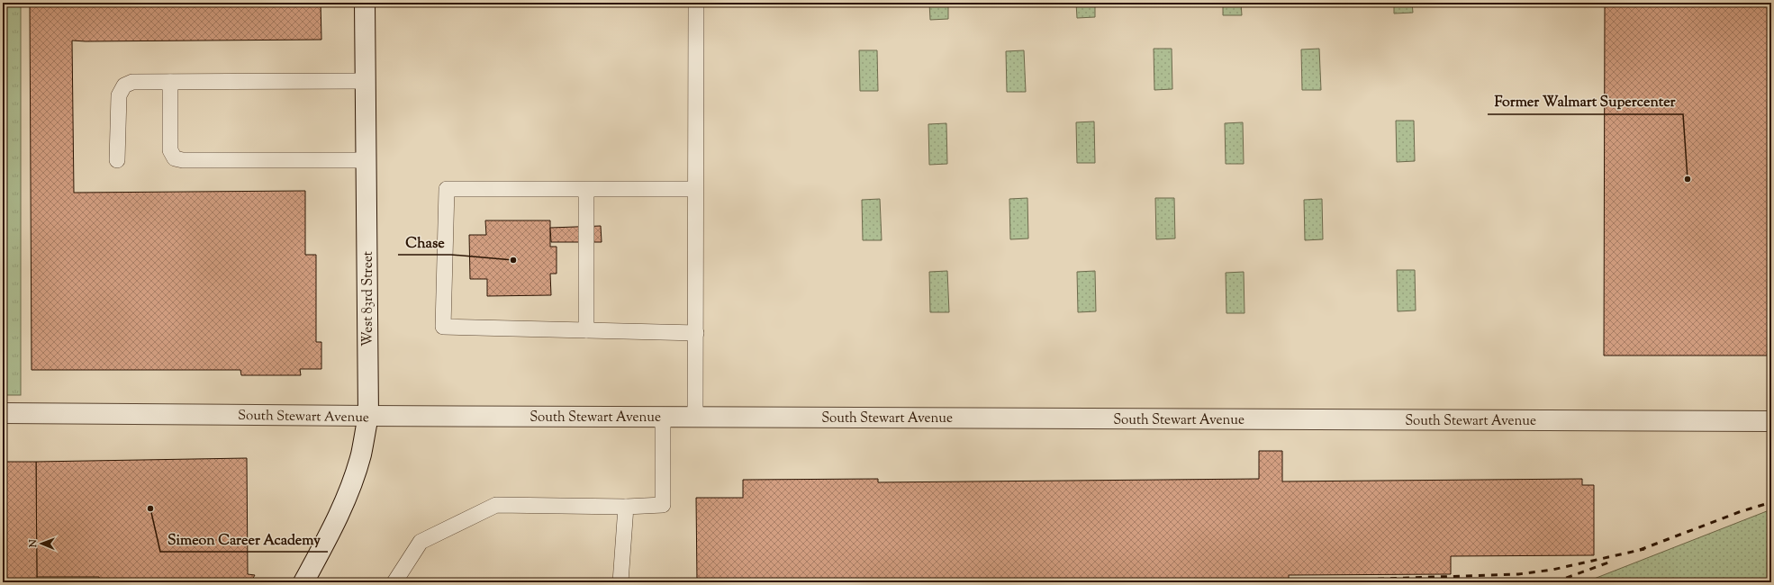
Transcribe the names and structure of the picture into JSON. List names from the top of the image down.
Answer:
{
  "streets": {
    "street": ["West 83rd Street", "South Stewart Avenue"]
  },
  "crossings": [
    ["West 83rd Street", "South Stewart Avenue"]
  ],
  "places": ["Former Walmart Supercenter", "Chase", "Simeon Career Academy"],
  "north": "left"
}
